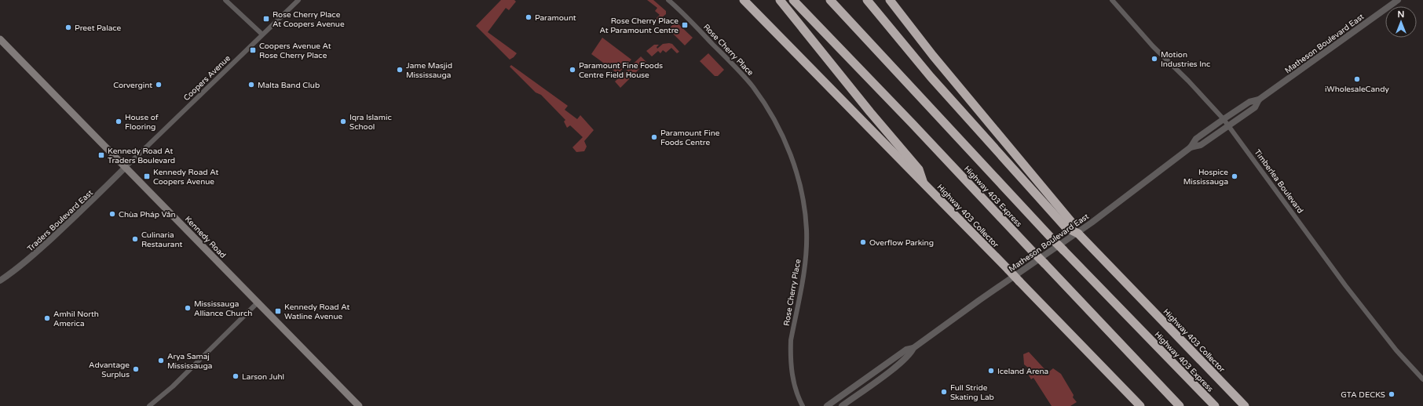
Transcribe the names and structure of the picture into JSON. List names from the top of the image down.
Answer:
{
  "streets": {
    "highway": ["Highway 403 Express", "Highway 403 Collector"],
    "main road": ["Kennedy Road"],
    "street": [
      "Matheson Boulevard East",
      "Rose Cherry Place",
      "Coopers Avenue",
      "Timberlea Boulevard",
      "Traders Boulevard East"
    ]
  },
  "crossings": [
    ["Matheson Boulevard East", "Timberlea Boulevard"],
    ["Coopers Avenue", "Traders Boulevard East"],
    ["Coopers Avenue", "Kennedy Road"],
    ["Traders Boulevard East", "Kennedy Road"]
  ],
  "places": {
    "other": [
      "Paramount",
      "Preet Palace",
      "Motion Industries Inc",
      "Jame Masjid Mississauga",
      "Paramount Fine Foods Centre Field House",
      "iWholesaleCandy",
      "Corvergint",
      "Malta Band Club",
      "House of Flooring",
      "Iqra Islamic School",
      "Paramount Fine Foods Centre",
      "Hospice Mississauga",
      "Chùa Pháp Vân",
      "Culinaria Restaurant",
      "Overflow Parking",
      "Mississauga Alliance Church",
      "Amhil North America",
      "Arya Samaj Mississauga",
      "Advantage Surplus",
      "Iceland Arena",
      "Larson Juhl",
      "Full Stride Skating Lab",
      "GTA DECKS"
    ],
    "transit": [
      "Rose Cherry Place At Coopers Avenue",
      "Rose Cherry Place At Paramount Centre",
      "Coopers Avenue At Rose Cherry Place",
      "Kennedy Road At Traders Boulevard",
      "Kennedy Road At Coopers Avenue",
      "Kennedy Road At Watline Avenue"
    ]
  },
  "north": "top"
}
